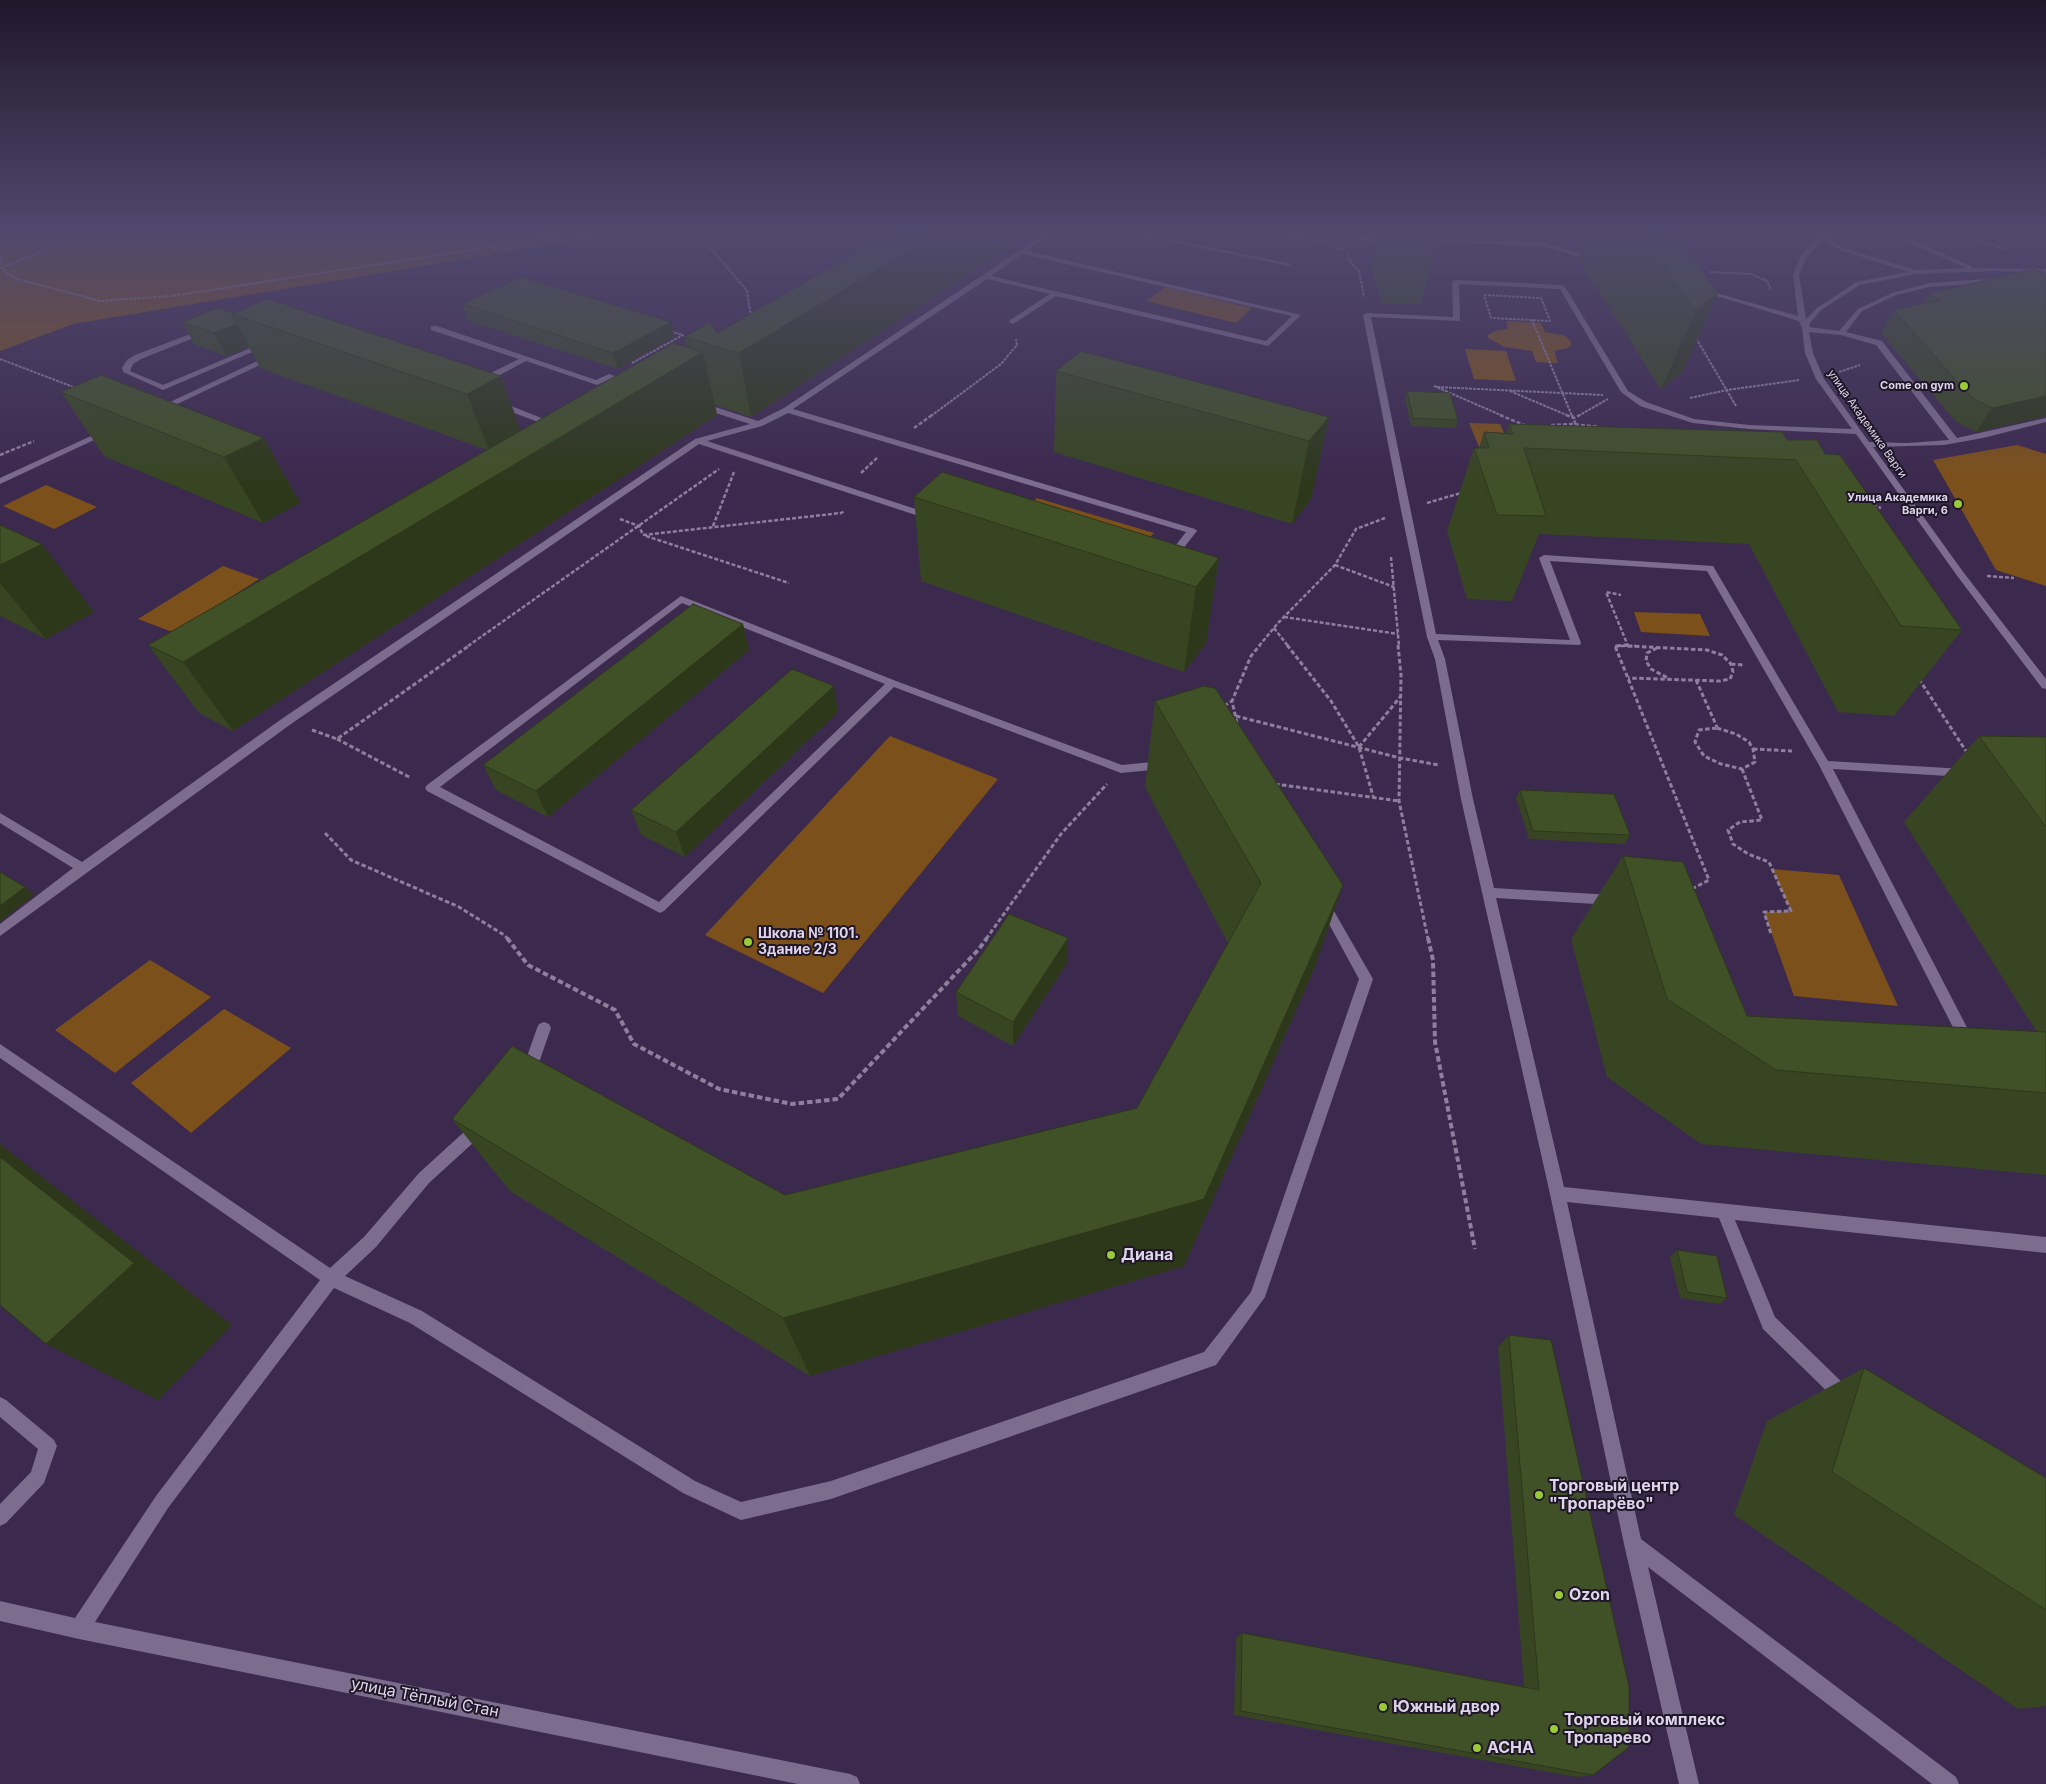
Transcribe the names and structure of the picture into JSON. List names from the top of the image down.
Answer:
{
  "streets": {
    "street": ["улица Академика Варги", "улица Тёплый Стан"]
  },
  "places": [
    "Come on gym",
    "Улица Академика Варги, 6",
    "Школа № 1101. Здание 2/3",
    "Диана",
    "Торговый центр \"Тропарёво\"",
    "Ozon",
    "Южный двор",
    "Торговый комплекс Тропарево",
    "АСНА"
  ]
}
